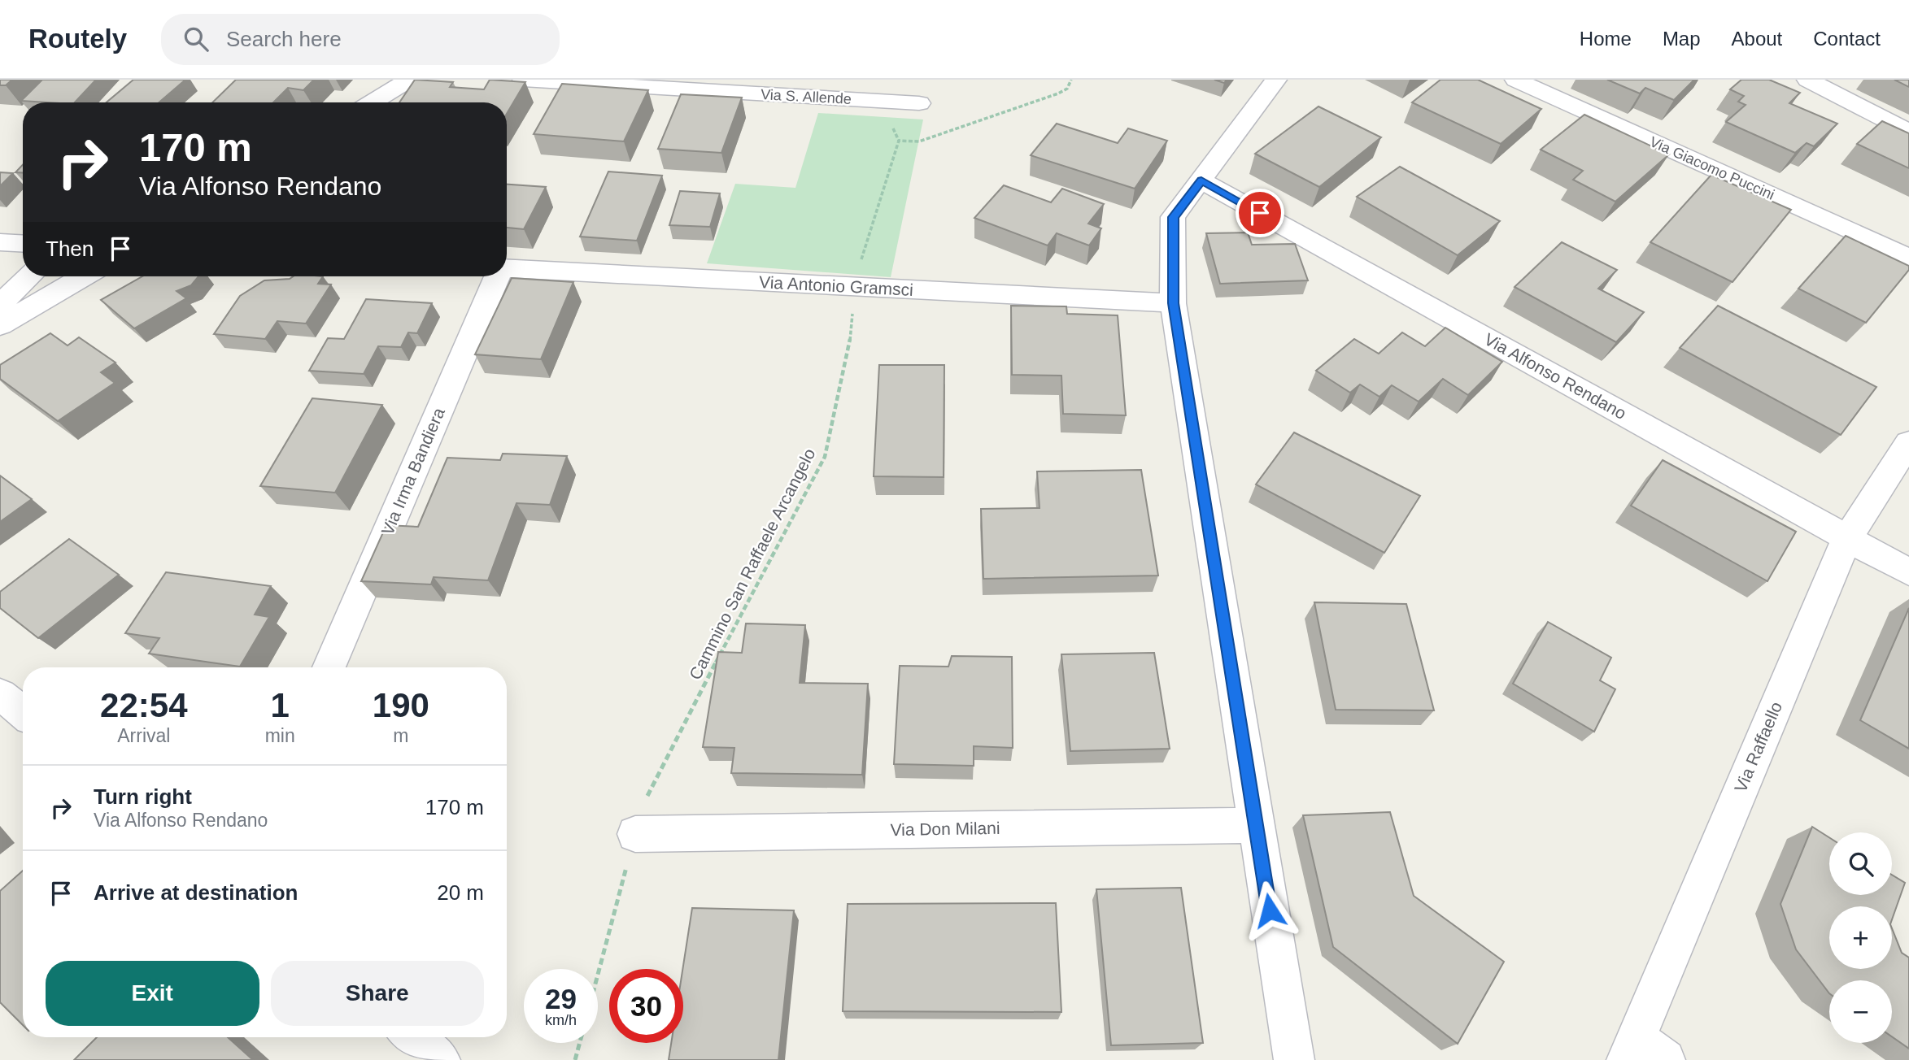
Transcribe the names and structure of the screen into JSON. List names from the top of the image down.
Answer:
{
  "streets": {
    "street": [
      "Via S. Allende",
      "Via Giacomo Puccini",
      "Via Antonio Gramsci",
      "Via Alfonso Rendano",
      "Via Irma Bandiera",
      "Via Raffaello",
      "Via Don Milani"
    ],
    "path": ["Cammino San Raffaele Arcangelo"]
  },
  "crossings": [
    ["Via Antonio Gramsci", "Cammino San Raffaele Arcangelo"],
    ["Via Alfonso Rendano", "Via Raffaello"]
  ],
  "page": {
    "header": "Routely",
    "search": "Search here",
    "nav": [
      "Home",
      "Map",
      "About",
      "Contact"
    ],
    "turn": ["170 m", "Via Alfonso Rendano"],
    "then": "Then",
    "eta": [
      "22:54",
      "Arrival",
      "1",
      "min",
      "190",
      "m"
    ],
    "list": [
      {
        "name": "Turn right",
        "note": "Via Alfonso Rendano",
        "value": "170 m"
      },
      {
        "name": "Arrive at destination",
        "value": "20 m"
      }
    ],
    "map_buttons": ["+", "−"],
    "buttons": ["Exit", "Share"],
    "speed": "29 km/h",
    "limit": "30"
  }
}
